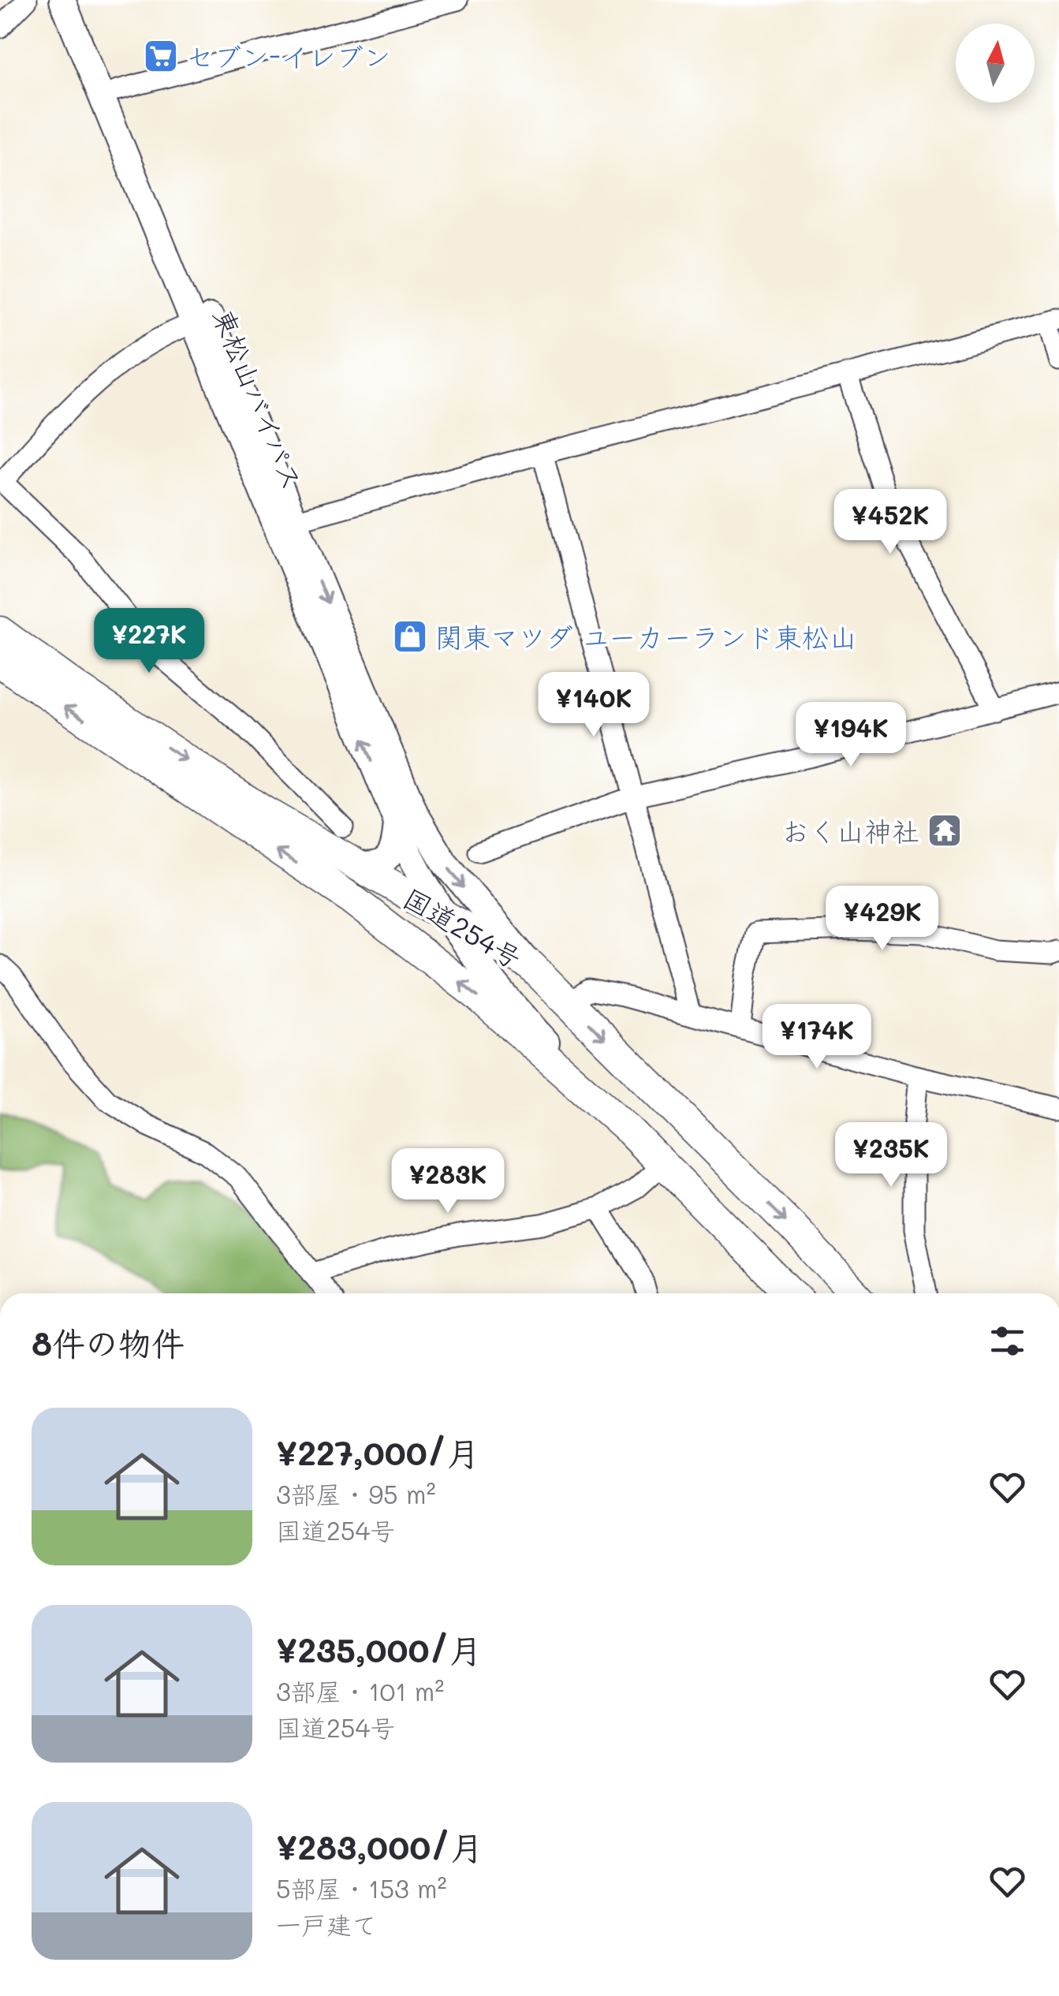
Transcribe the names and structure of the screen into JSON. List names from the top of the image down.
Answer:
{
  "streets": {
    "highway": ["国道254号"],
    "main road": ["東松山バイパス"]
  },
  "places": {
    "supermarket": ["セブン-イレブン"],
    "shop": ["関東マツダ ユーカーランド東松山"],
    "temple": ["おく山神社"]
  },
  "north": "top",
  "page": {
    "price": [
      "¥452K",
      "¥227K",
      "¥140K",
      "¥194K",
      "¥429K",
      "¥174K",
      "¥235K",
      "¥283K"
    ],
    "heading": "8件の物件",
    "list": [
      {
        "name": "¥227,000/月",
        "note": "3部屋 · 95 m² · 国道254号"
      },
      {
        "name": "¥235,000/月",
        "note": "3部屋 · 101 m² · 国道254号"
      },
      {
        "name": "¥283,000/月",
        "note": "5部屋 · 153 m² · 一戸建て"
      }
    ]
  }
}
